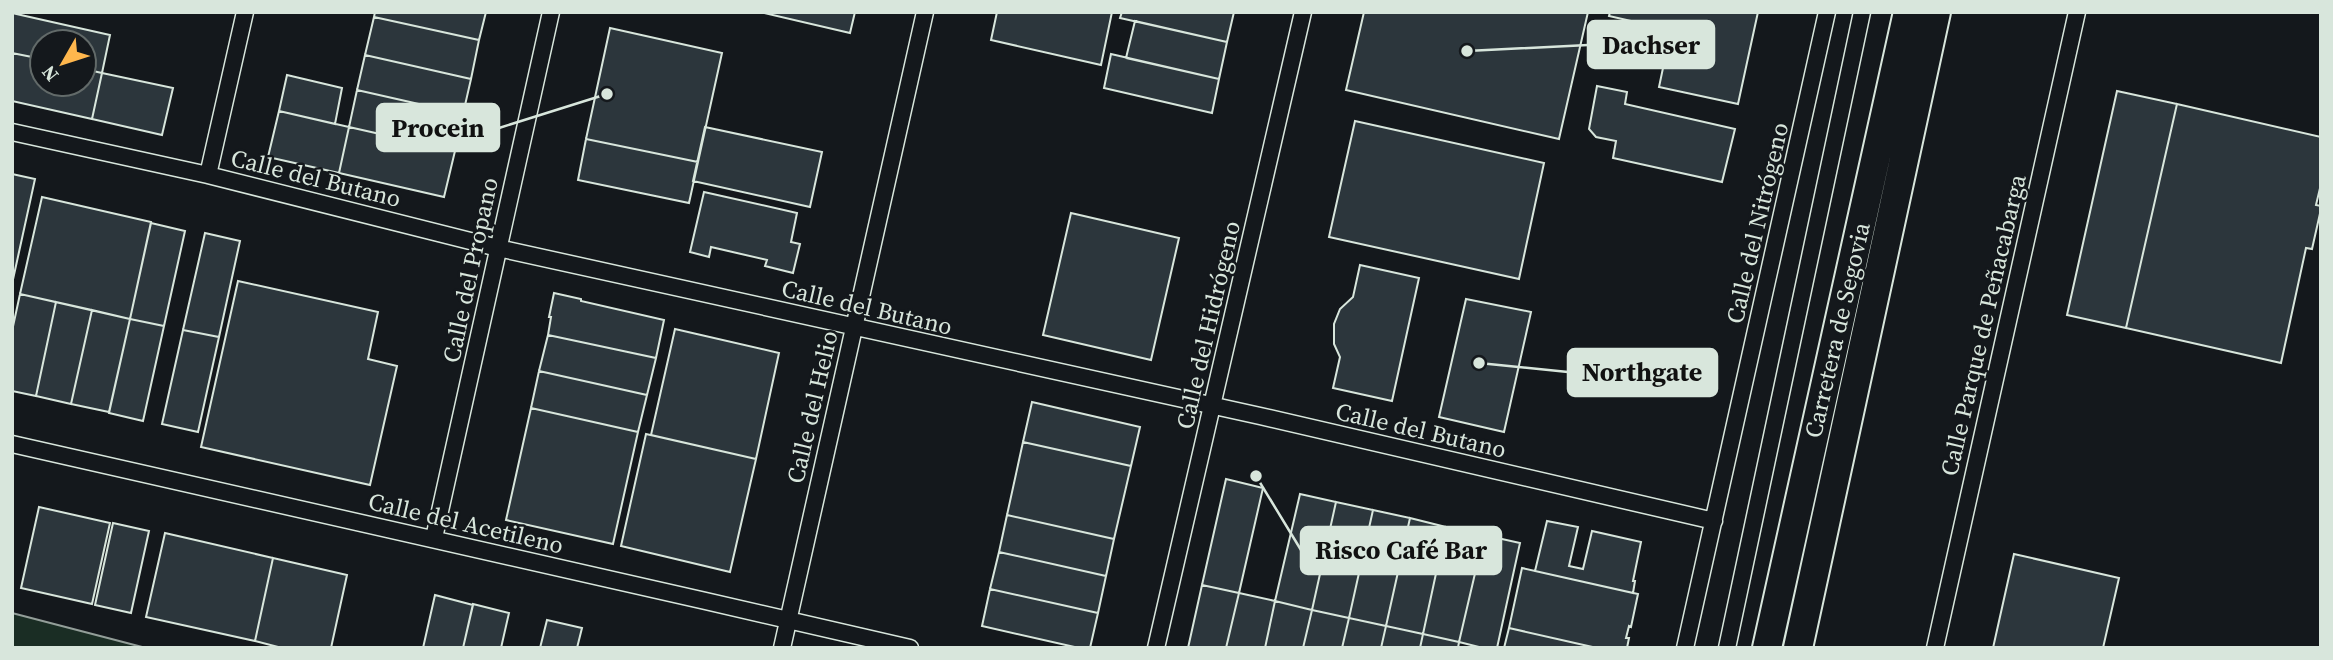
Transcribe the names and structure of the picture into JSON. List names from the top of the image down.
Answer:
{
  "streets": {
    "highway": ["Carretera de Segovia"],
    "street": [
      "Calle del Butano",
      "Calle del Nitrógeno",
      "Calle del Propano",
      "Calle del Hidrógeno",
      "Calle Parque de Peñacabarga",
      "Calle del Helio",
      "Calle del Acetileno"
    ]
  },
  "crossings": [
    ["Calle del Butano", "Calle del Nitrógeno"],
    ["Calle del Butano", "Calle del Propano"],
    ["Calle del Butano", "Calle del Hidrógeno"],
    ["Calle del Butano", "Calle del Helio"],
    ["Calle del Propano", "Calle del Acetileno"],
    ["Calle del Helio", "Calle del Acetileno"]
  ],
  "places": [
    "Dachser",
    "Procein",
    "Northgate",
    "Risco Café Bar"
  ],
  "north": "bottom left"
}
